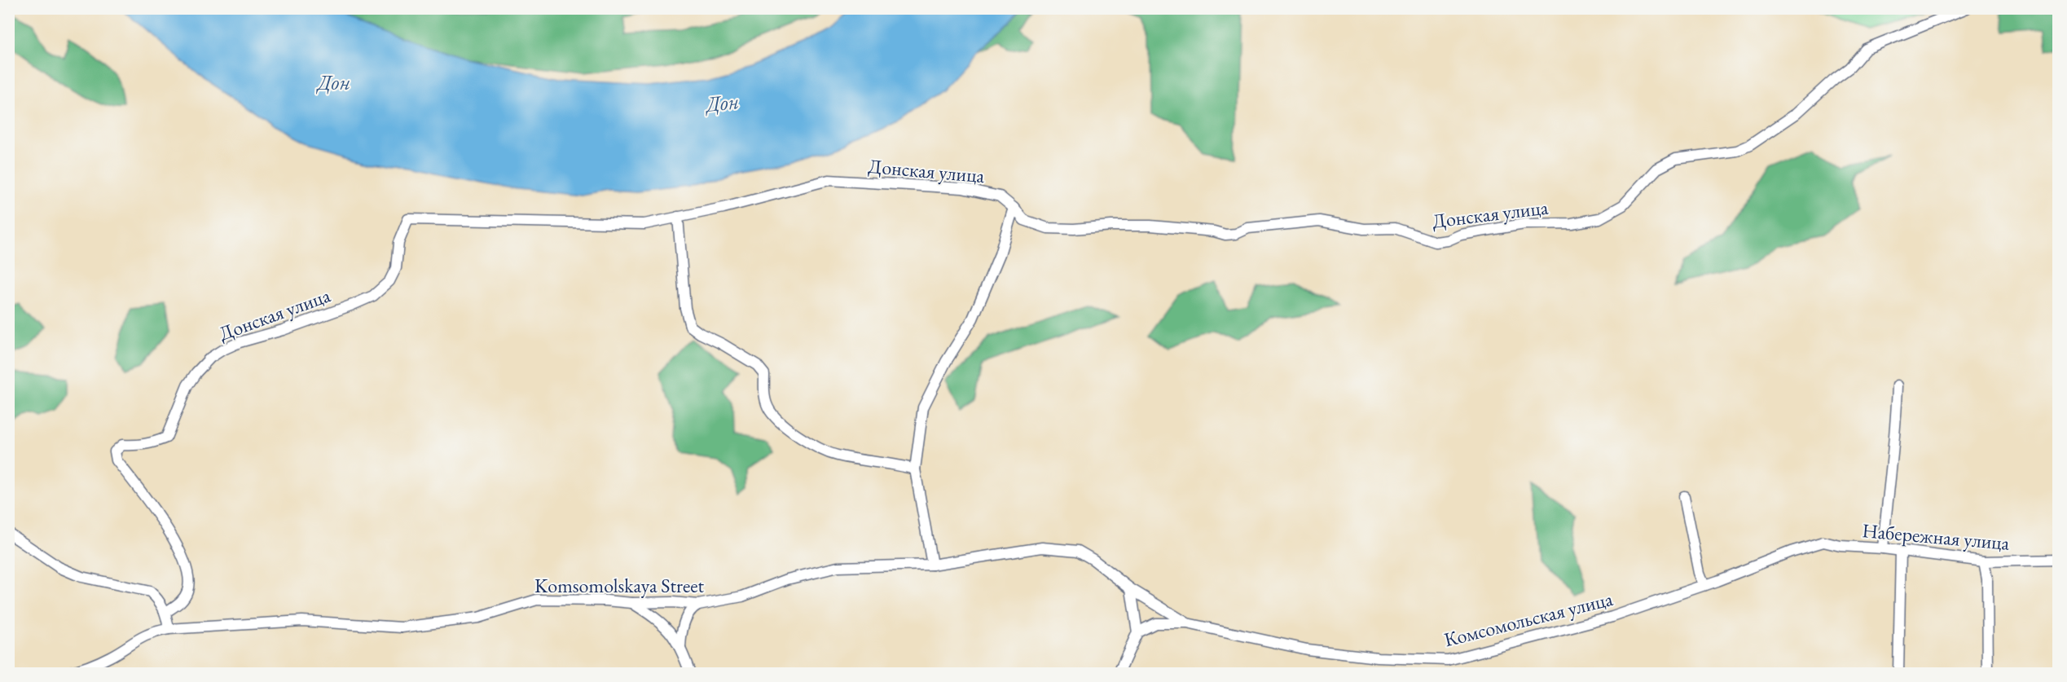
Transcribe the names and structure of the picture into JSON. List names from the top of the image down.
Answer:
{
  "streets": {
    "street": [
      "Донская улица",
      "Набережная улица",
      "Komsomolskaya Street",
      "Комсомольская улица"
    ]
  },
  "crossings": [
    ["Набережная улица", "Комсомольская улица"],
    ["Komsomolskaya Street", "Комсомольская улица"]
  ],
  "water": ["Дон"]
}
